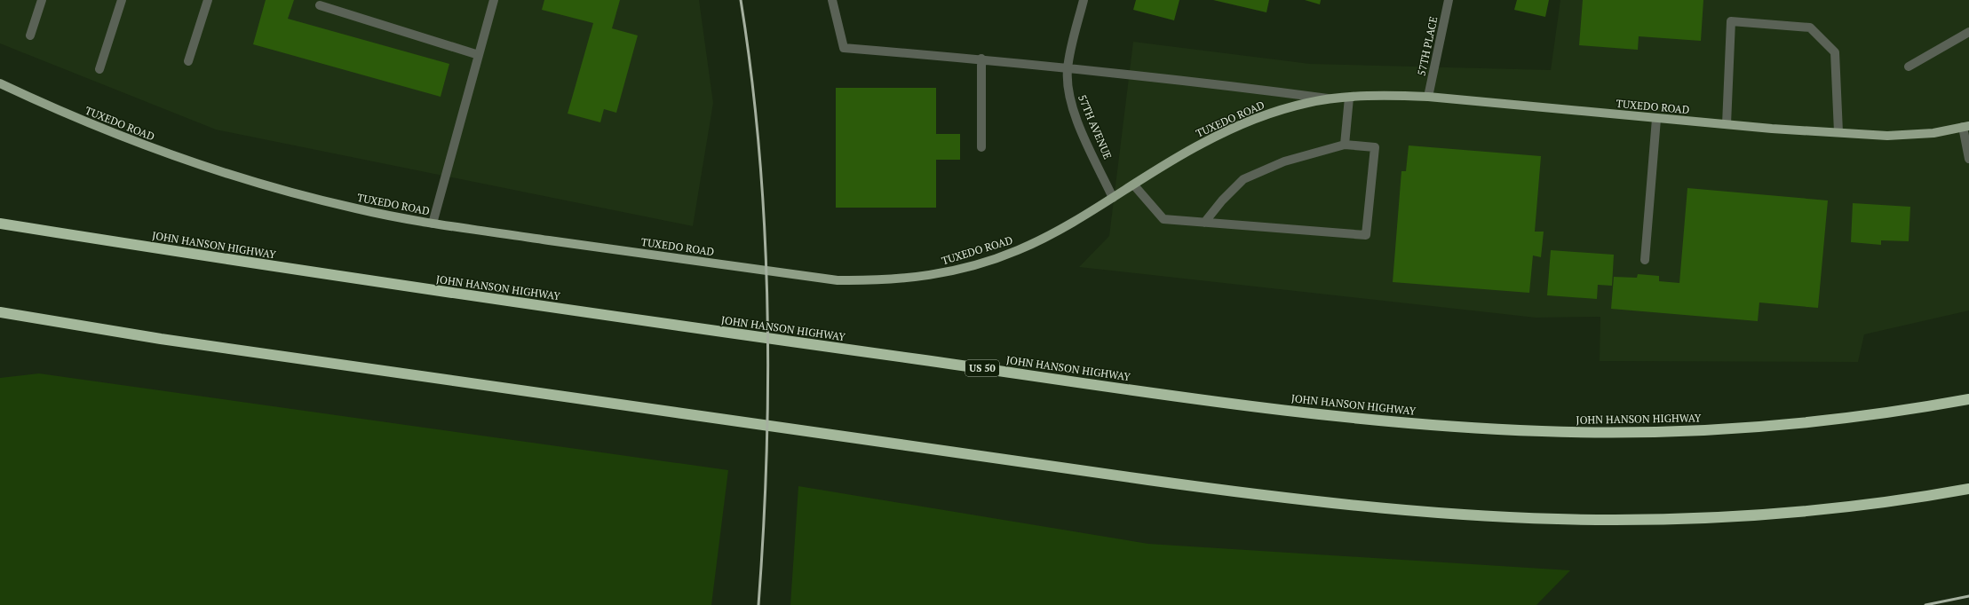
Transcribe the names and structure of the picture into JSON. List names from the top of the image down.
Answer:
{
  "streets": {
    "highway": ["JOHN HANSON HIGHWAY", "US 50"],
    "main road": ["TUXEDO ROAD"],
    "street": ["57TH PLACE", "57TH AVENUE"]
  },
  "crossings": [
    ["57TH PLACE", "TUXEDO ROAD"],
    ["TUXEDO ROAD", "57TH AVENUE"]
  ]
}
